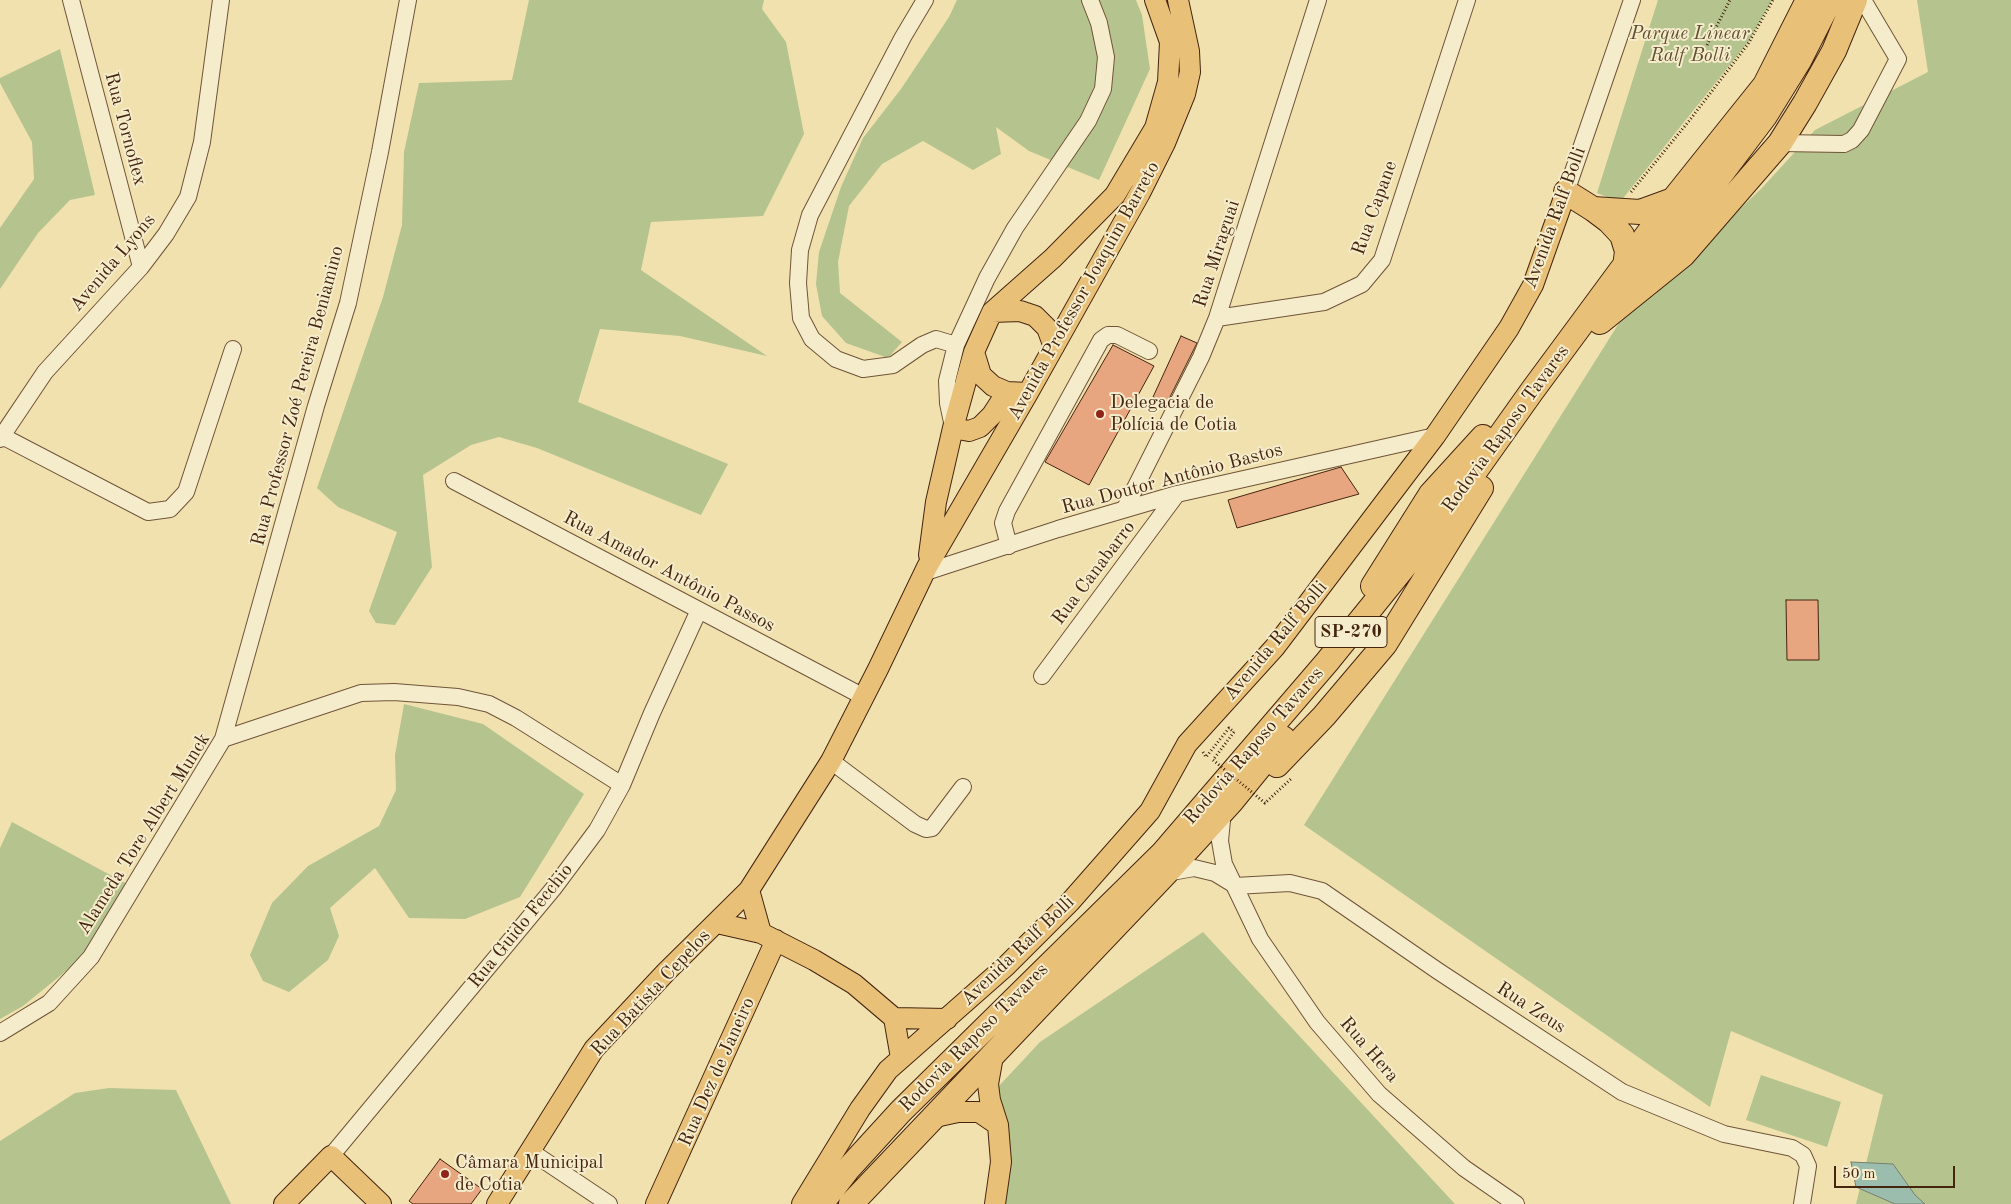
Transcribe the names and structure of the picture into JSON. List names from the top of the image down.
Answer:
{
  "streets": {
    "highway": ["Rodovia Raposo Tavares", "SP-270"],
    "main road": [
      "Avenida Ralf Bolli",
      "Avenida Professor Joaquim Barreto",
      "Rua Guido Fecchio",
      "Rua Batista Cepelos",
      "Rua Dez de Janeiro"
    ],
    "street": [
      "Rua Tornoflex",
      "Rua Capane",
      "Rua Miraguai",
      "Avenida Lyons",
      "Rua Professor Zoé Pereira Beniamino",
      "Rua Doutor Antônio Bastos",
      "Rua Amador Antônio Passos",
      "Rua Canabarro",
      "Alameda Tore Albert Munck",
      "Rua Zeus",
      "Rua Hera"
    ]
  },
  "crossings": [
    ["Rua Tornoflex", "Avenida Lyons"],
    ["Rua Capane", "Rua Miraguai"],
    ["Avenida Ralf Bolli", "Rua Doutor Antônio Bastos"],
    ["Rua Miraguai", "Rua Doutor Antônio Bastos"],
    ["Avenida Professor Joaquim Barreto", "Rua Doutor Antônio Bastos"],
    ["Avenida Professor Joaquim Barreto", "Rua Amador Antônio Passos"],
    ["Avenida Professor Joaquim Barreto", "Rua Batista Cepelos"],
    ["Rua Professor Zoé Pereira Beniamino", "Alameda Tore Albert Munck"],
    ["Rodovia Raposo Tavares", "Rua Hera"],
    ["Rua Doutor Antônio Bastos", "Rua Canabarro"],
    ["Rua Amador Antônio Passos", "Rua Guido Fecchio"],
    ["Alameda Tore Albert Munck", "Rua Guido Fecchio"],
    ["Rua Zeus", "Rua Hera"]
  ],
  "parks": ["Parque Linear Ralf Bolli"],
  "places": ["Delegacia de Polícia de Cotia", "Câmara Municipal de Cotia"],
  "scale_bar": "50 m"
}
